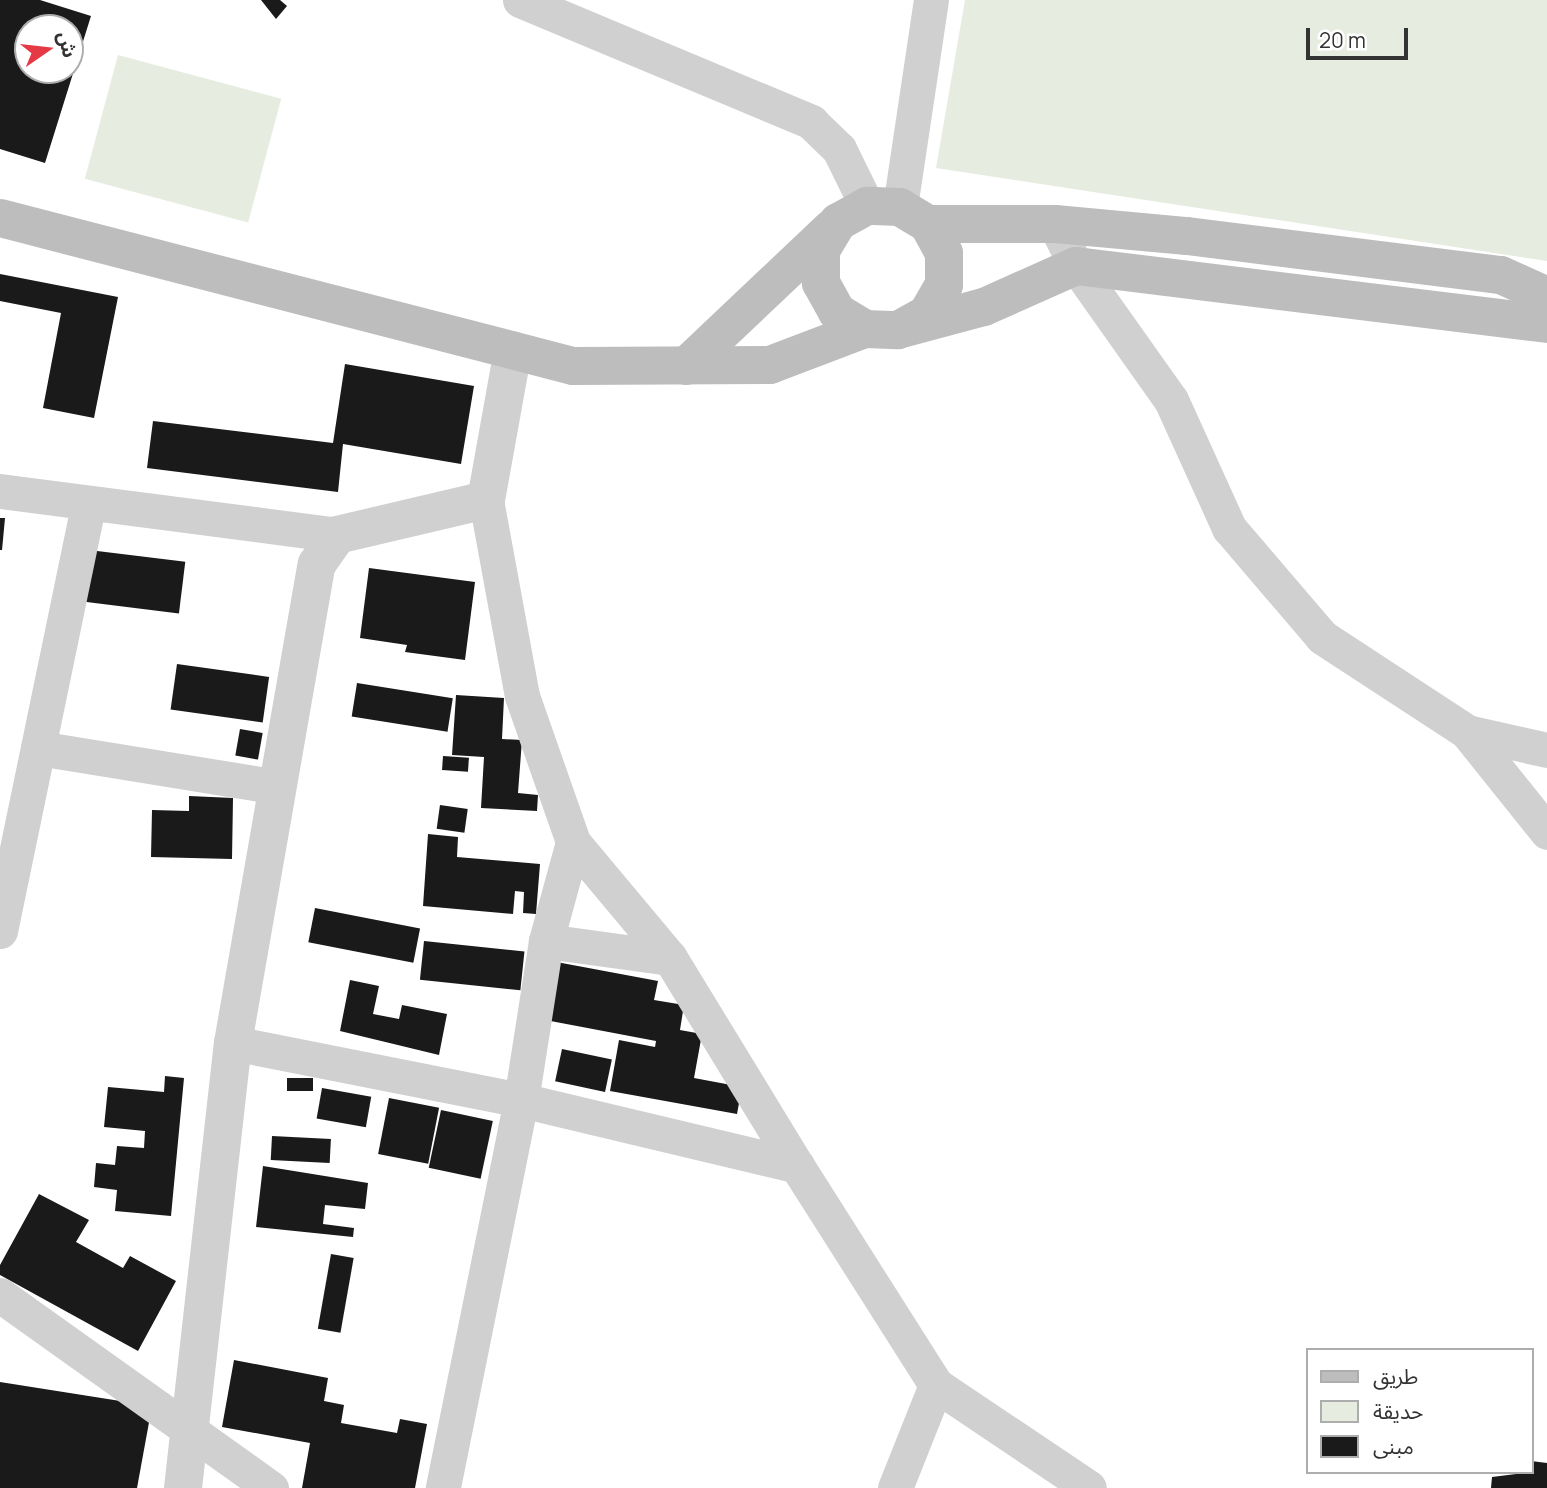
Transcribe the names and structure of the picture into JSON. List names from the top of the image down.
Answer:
{
  "legend": ["طريق", "حديقة", "مبنى"],
  "scale_bar": "20 m",
  "north": "right"
}
